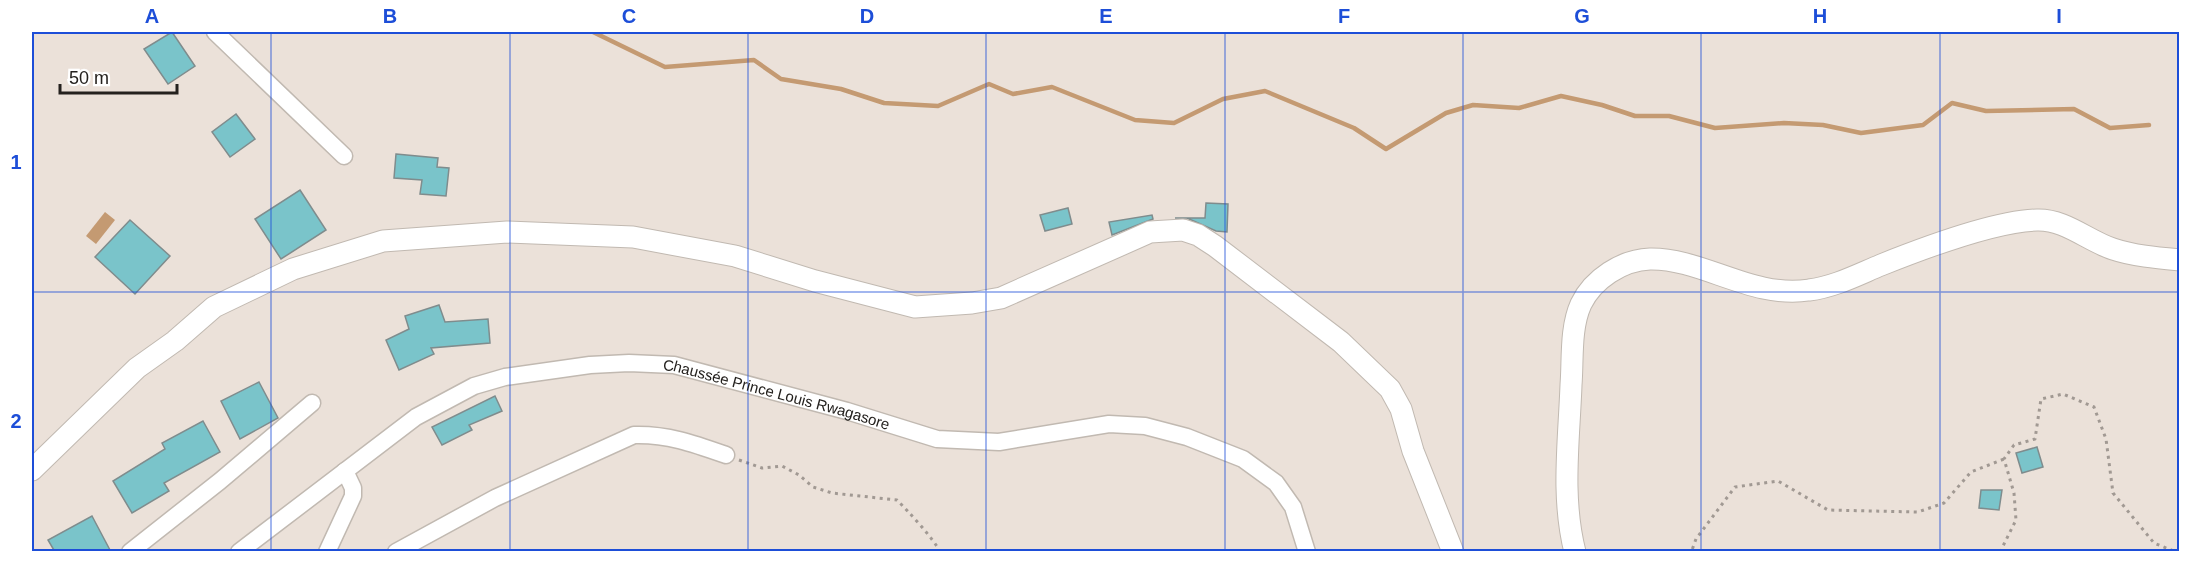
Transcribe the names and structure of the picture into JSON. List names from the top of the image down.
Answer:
{
  "streets": {
    "street": ["Chaussée Prince Louis Rwagasore"]
  },
  "scale_bar": "50 m",
  "grid": {
    "columns": [
      "A",
      "B",
      "C",
      "D",
      "E",
      "F",
      "G",
      "H",
      "I"
    ],
    "rows": ["1", "2"]
  }
}
